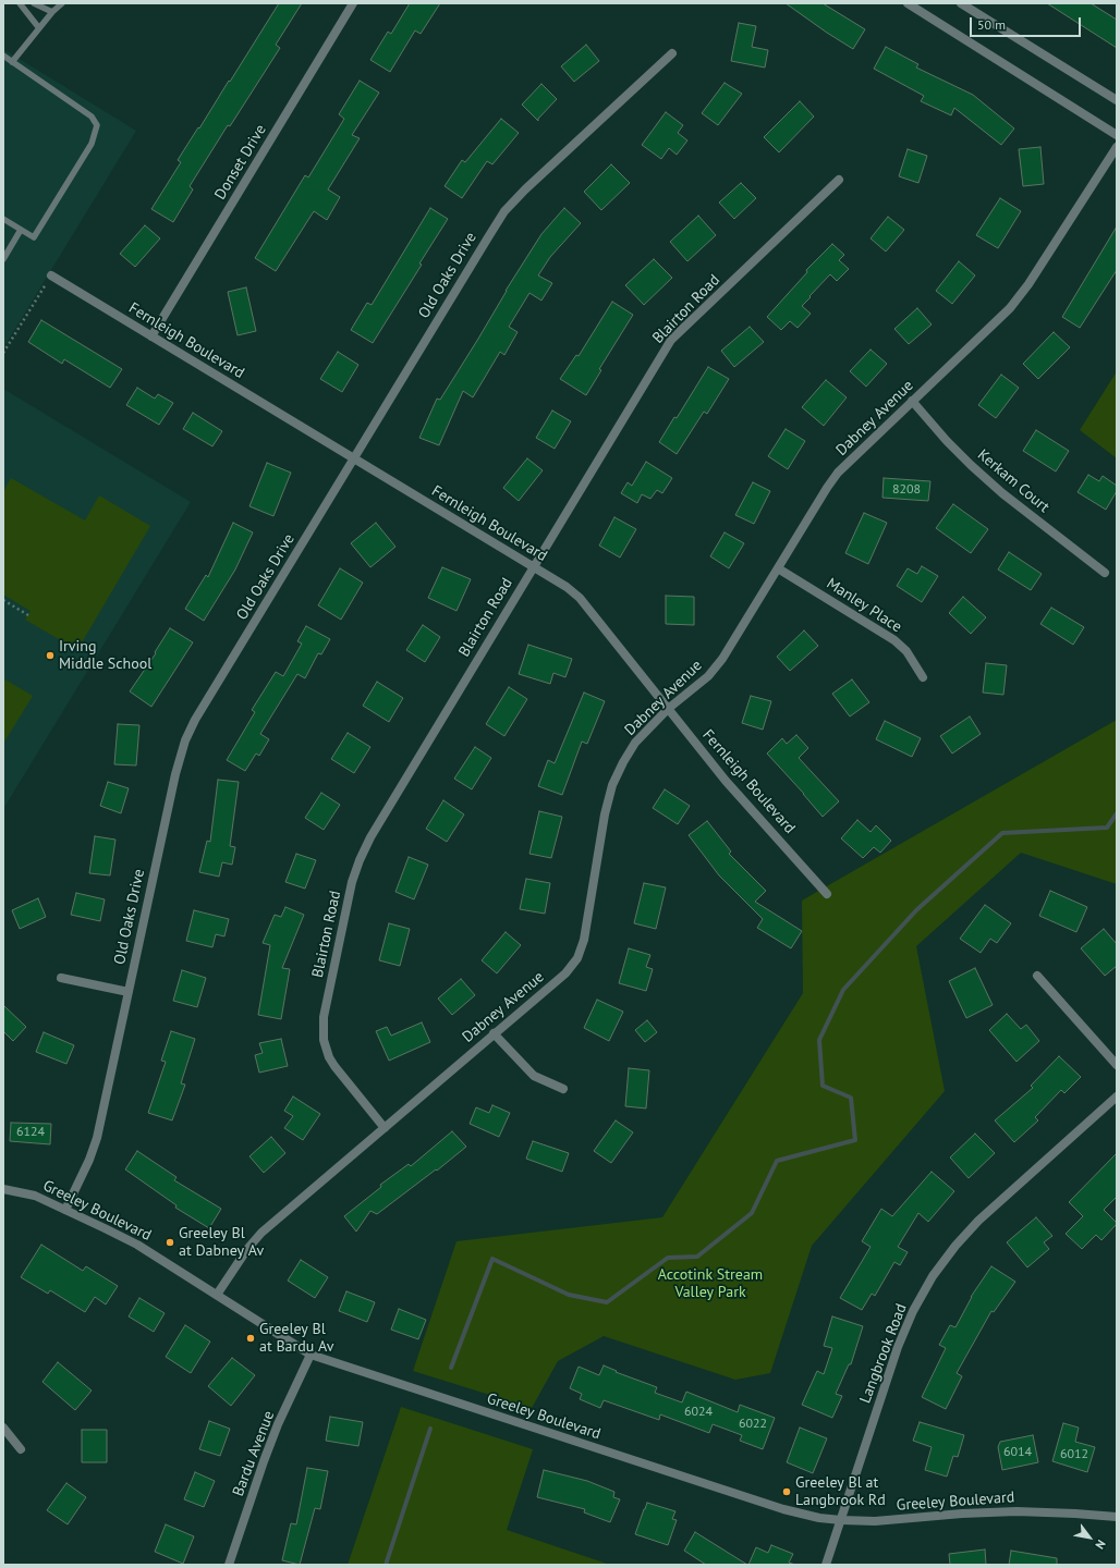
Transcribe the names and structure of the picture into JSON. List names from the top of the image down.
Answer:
{
  "streets": {
    "street": [
      "Donset Drive",
      "Old Oaks Drive",
      "Blairton Road",
      "Fernleigh Boulevard",
      "Dabney Avenue",
      "Kerkam Court",
      "Manley Place",
      "Greeley Boulevard",
      "Langbrook Road",
      "Bardu Avenue"
    ]
  },
  "crossings": [
    ["Donset Drive", "Fernleigh Boulevard"],
    ["Old Oaks Drive", "Fernleigh Boulevard"],
    ["Old Oaks Drive", "Greeley Boulevard"],
    ["Blairton Road", "Fernleigh Boulevard"],
    ["Blairton Road", "Dabney Avenue"],
    ["Fernleigh Boulevard", "Dabney Avenue"],
    ["Dabney Avenue", "Kerkam Court"],
    ["Dabney Avenue", "Manley Place"],
    ["Dabney Avenue", "Greeley Boulevard"],
    ["Greeley Boulevard", "Langbrook Road"],
    ["Greeley Boulevard", "Bardu Avenue"]
  ],
  "parks": ["Accotink Stream Valley Park"],
  "places": [
    "Irving Middle School",
    "Greeley Bl at Dabney Av",
    "Greeley Bl at Bardu Av",
    "Greeley Bl at Langbrook Rd"
  ],
  "house_numbers": [
    "8208",
    "6124",
    "6024",
    "6022",
    "6014",
    "6012"
  ],
  "scale_bar": "50 m",
  "north": "bottom right"
}
